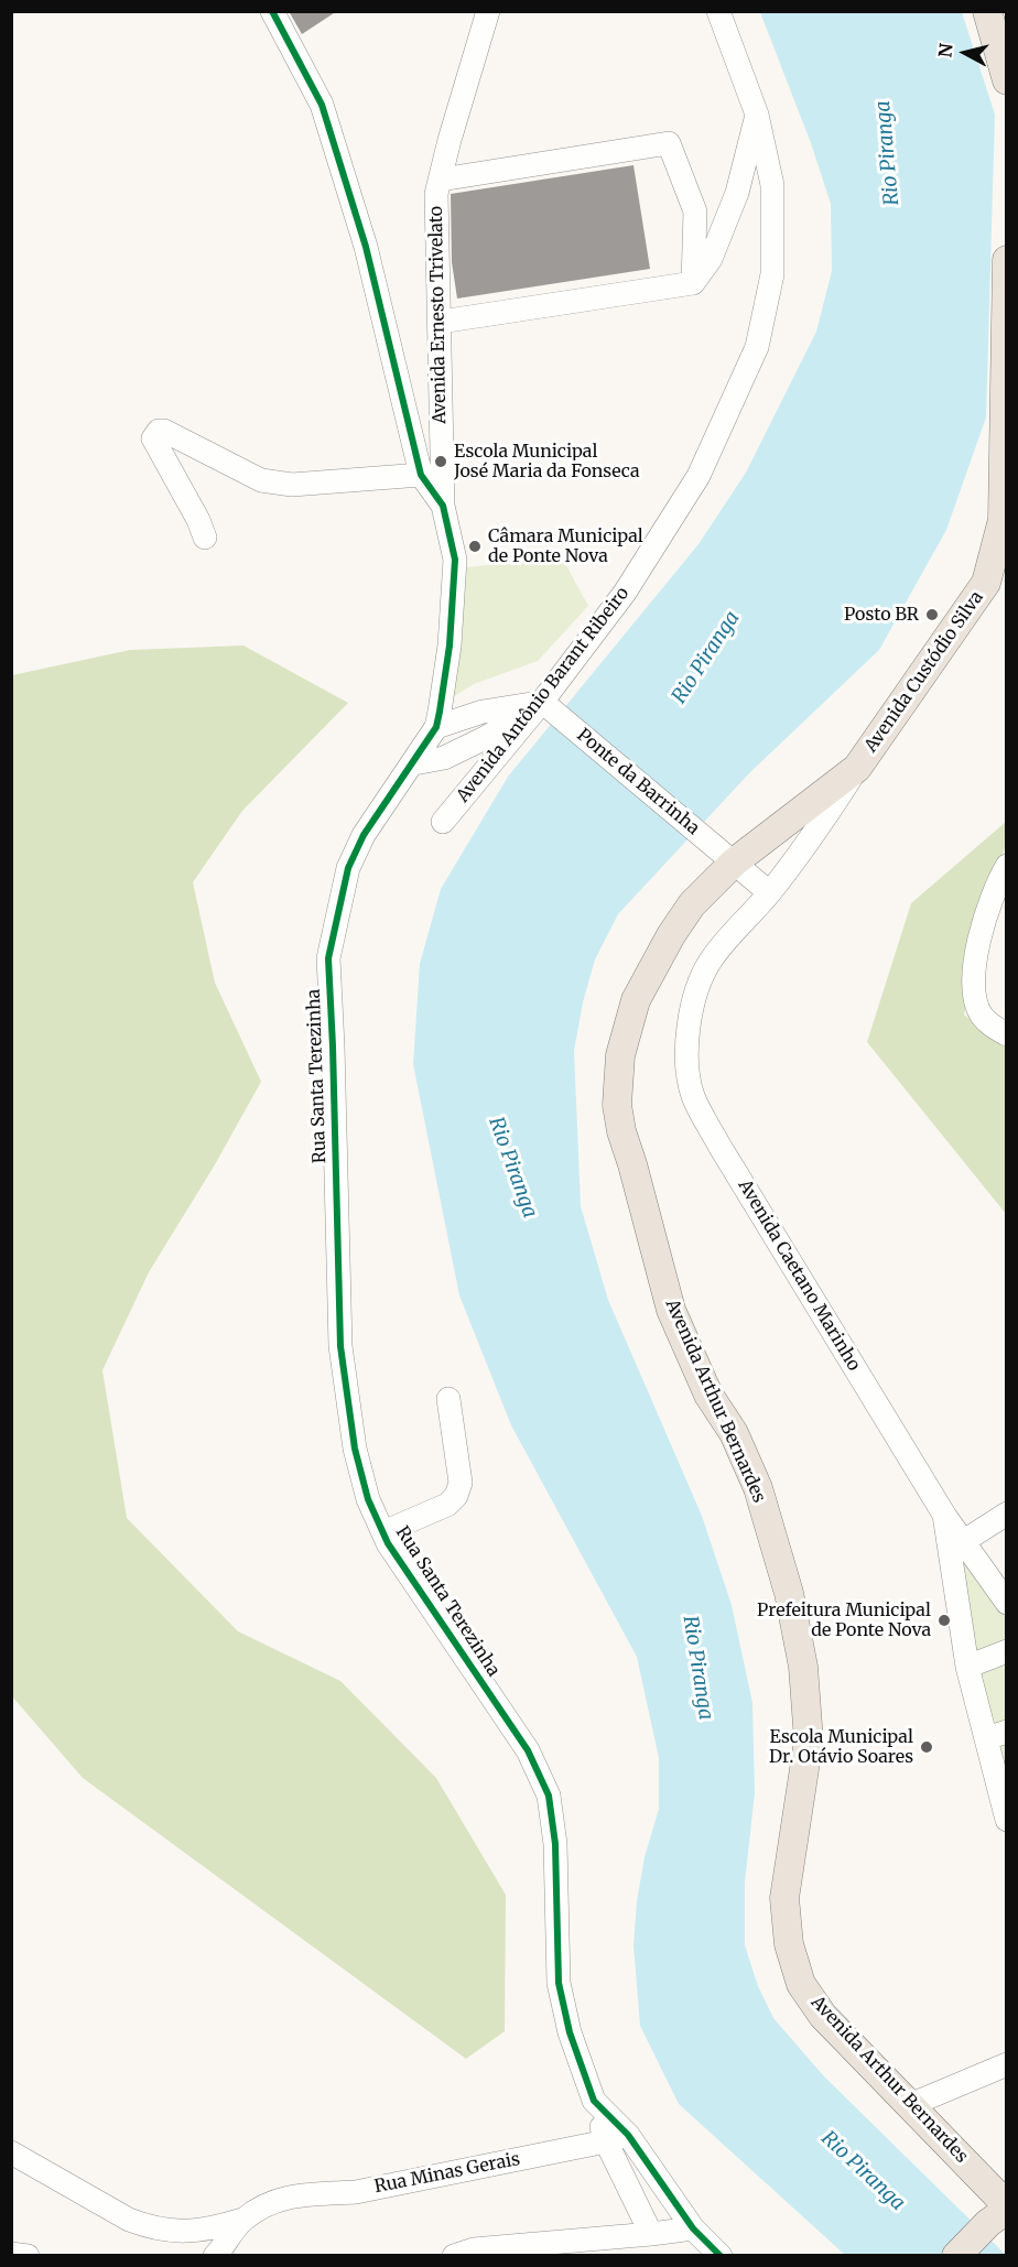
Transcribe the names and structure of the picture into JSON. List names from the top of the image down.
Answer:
{
  "streets": {
    "main road": ["Avenida Custódio Silva", "Avenida Arthur Bernardes"],
    "street": [
      "Avenida Ernesto Trivelato",
      "Avenida Antônio Barant Ribeiro",
      "Ponte da Barrinha",
      "Rua Santa Terezinha",
      "Avenida Caetano Marinho",
      "Rua Minas Gerais"
    ]
  },
  "crossings": [
    ["Avenida Custódio Silva", "Avenida Caetano Marinho"],
    ["Avenida Custódio Silva", "Avenida Arthur Bernardes"],
    ["Avenida Antônio Barant Ribeiro", "Ponte da Barrinha"],
    ["Ponte da Barrinha", "Avenida Caetano Marinho"],
    ["Ponte da Barrinha", "Avenida Arthur Bernardes"],
    ["Rua Santa Terezinha", "Rua Minas Gerais"],
    ["Avenida Caetano Marinho", "Avenida Arthur Bernardes"]
  ],
  "water": ["Rio Piranga"],
  "places": [
    "Escola Municipal José Maria da Fonseca",
    "Câmara Municipal de Ponte Nova",
    "Posto BR",
    "Prefeitura Municipal de Ponte Nova",
    "Escola Municipal Dr. Otávio Soares"
  ],
  "north": "left"
}
